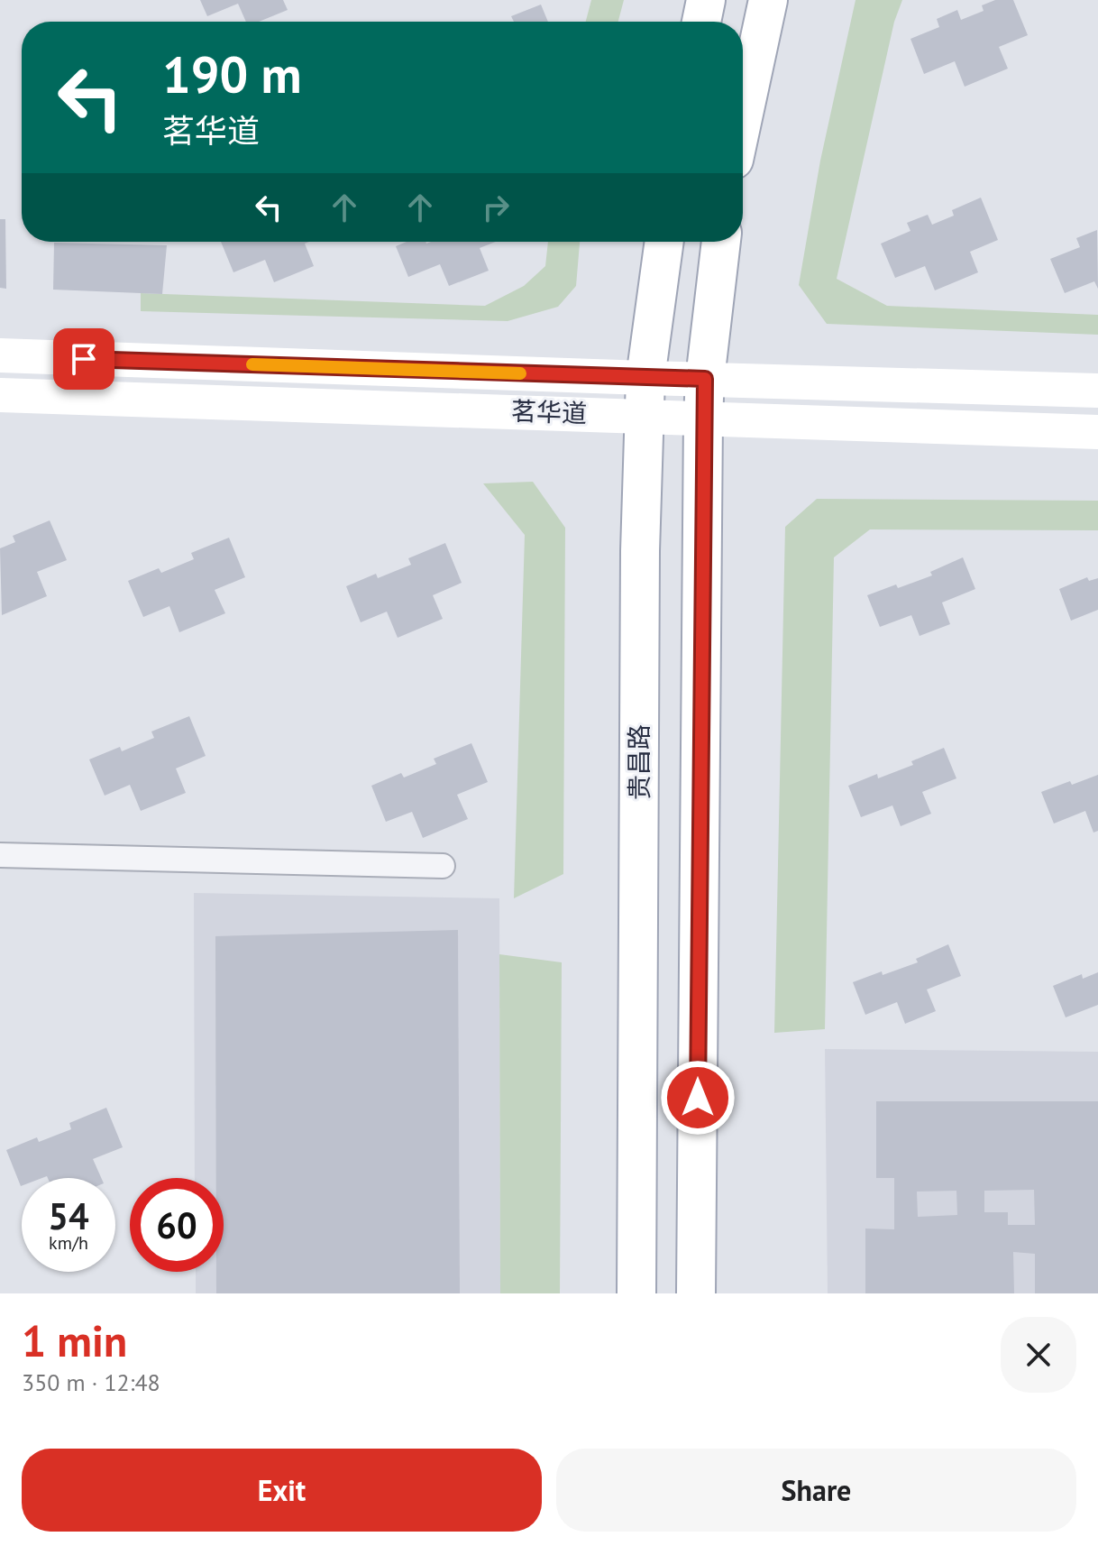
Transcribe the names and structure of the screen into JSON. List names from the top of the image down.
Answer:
{
  "streets": {
    "main road": ["贵昌路"],
    "street": ["茗华道"]
  },
  "crossings": [
    ["茗华道", "贵昌路"]
  ],
  "page": {
    "turn": ["190 m", "茗华道"],
    "speed": "54 km/h",
    "limit": "60",
    "heading": ["1 min", "350 m · 12:48"],
    "buttons": ["Exit", "Share"]
  }
}
